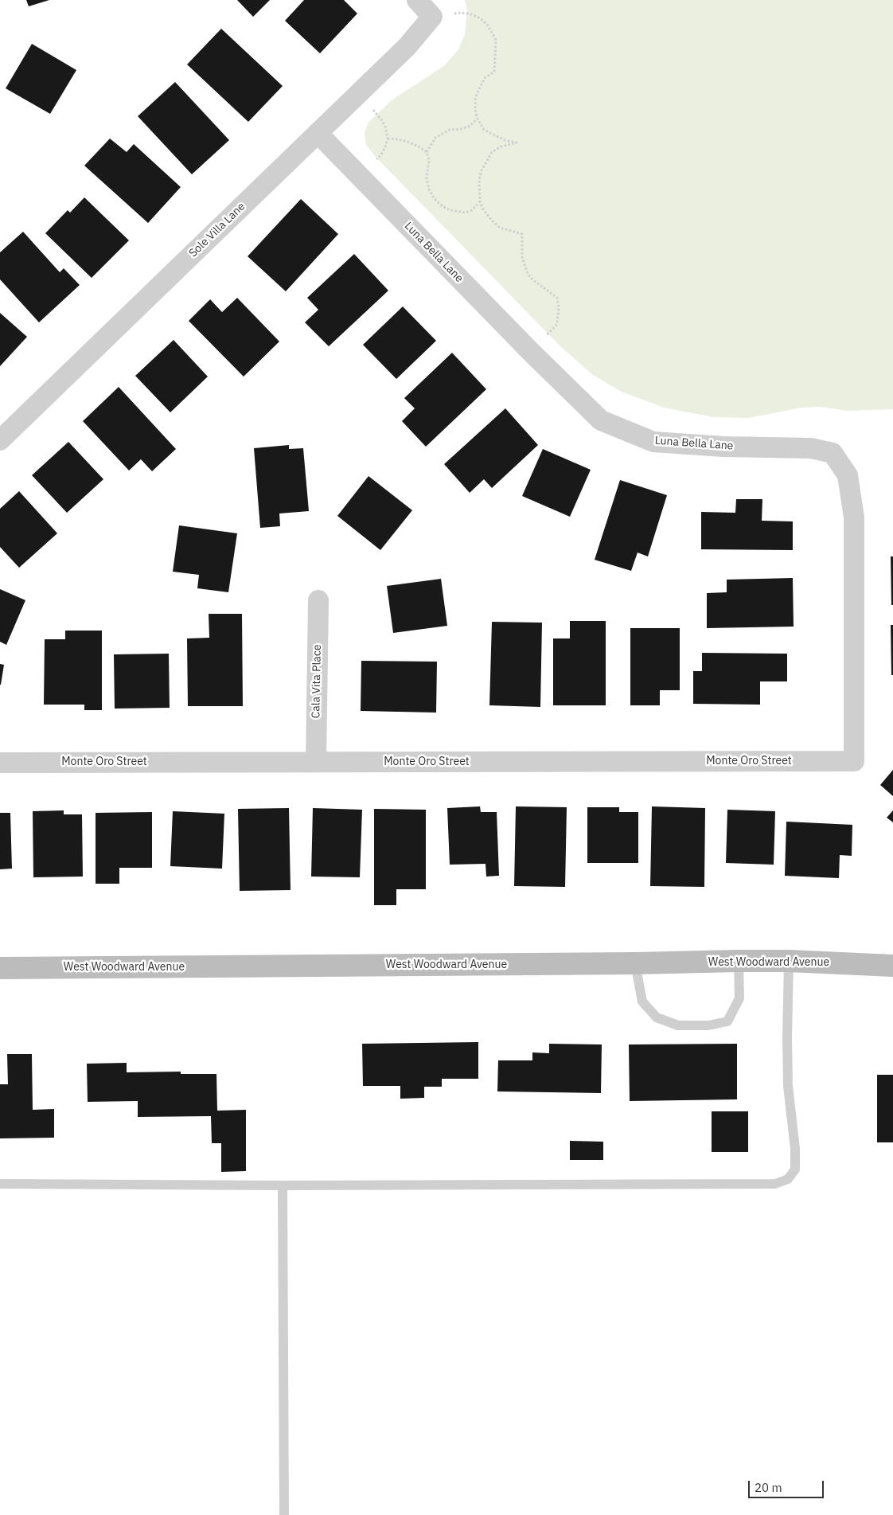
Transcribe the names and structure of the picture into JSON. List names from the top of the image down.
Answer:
{
  "streets": {
    "street": [
      "Sole Villa Lane",
      "Luna Bella Lane",
      "Cala Vita Place",
      "Monte Oro Street",
      "West Woodward Avenue"
    ]
  },
  "crossings": [
    ["Sole Villa Lane", "Luna Bella Lane"],
    ["Luna Bella Lane", "Monte Oro Street"],
    ["Cala Vita Place", "Monte Oro Street"]
  ],
  "scale_bar": "20 m"
}
